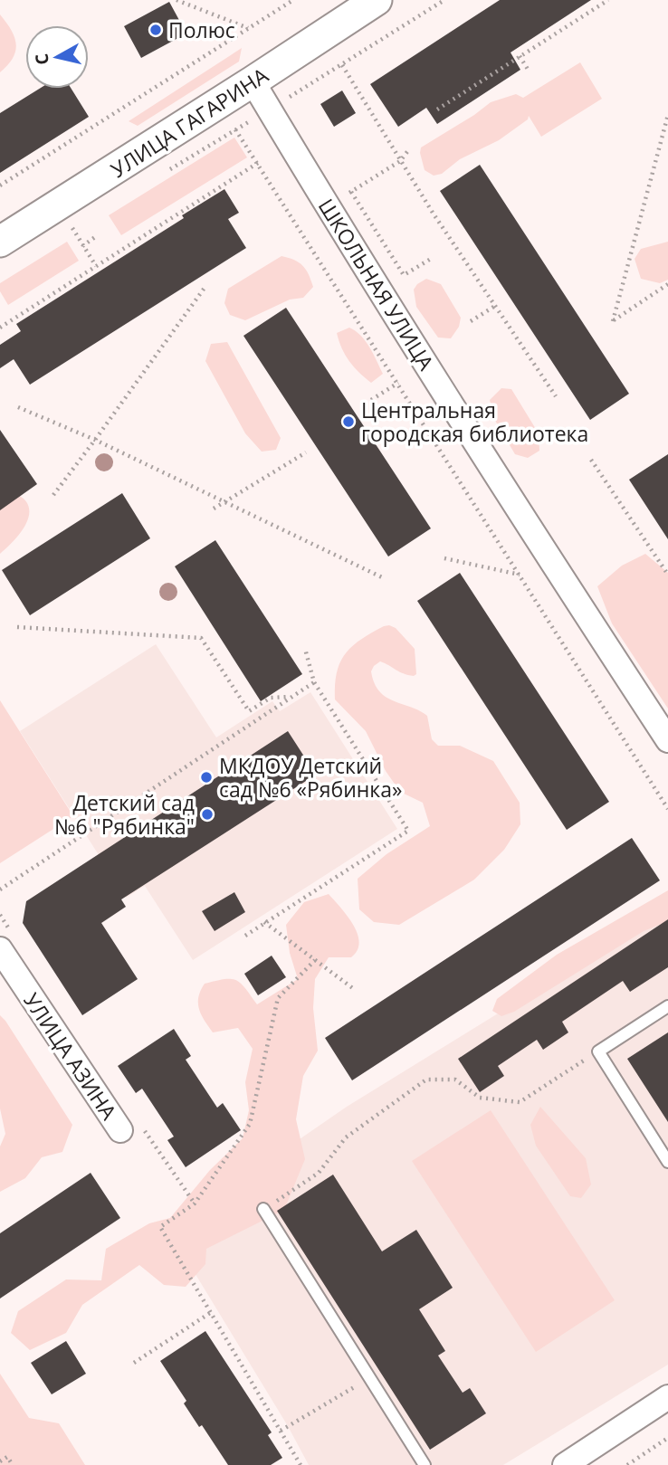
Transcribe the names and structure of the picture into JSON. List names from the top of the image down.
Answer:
{
  "streets": {
    "street": ["УЛИЦА ГАГАРИНА", "ШКОЛЬНАЯ УЛИЦА", "УЛИЦА АЗИНА"]
  },
  "crossings": [
    ["УЛИЦА ГАГАРИНА", "ШКОЛЬНАЯ УЛИЦА"]
  ],
  "places": [
    "Полюс",
    "Центральная городская библиотека",
    "МКДОУ Детский сад №6 «Рябинка»",
    "Детский сад №6 \"Рябинка\""
  ],
  "north": "left"
}
